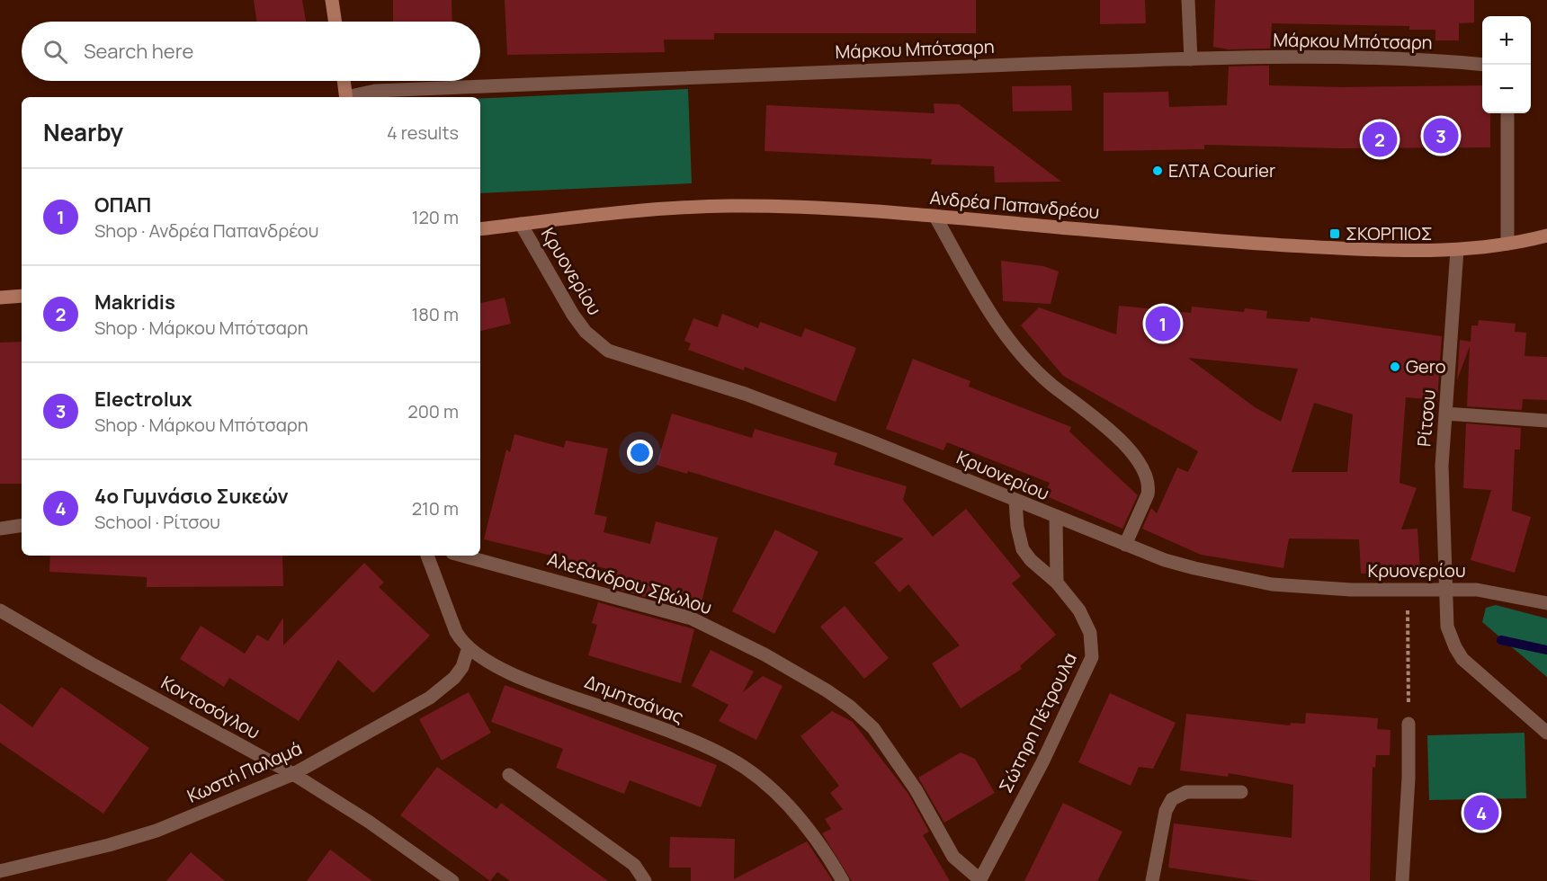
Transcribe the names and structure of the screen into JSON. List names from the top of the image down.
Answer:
{
  "streets": {
    "main road": ["Ανδρέα Παπανδρέου"],
    "street": [
      "Μάρκου Μπότσαρη",
      "Κρυονερίου",
      "Ρίτσου",
      "Αλεξάνδρου Σβώλου",
      "Δημητσάνας",
      "Κοντοσόγλου",
      "Σώτηρη Πέτρουλα",
      "Κωστή Παλαμά"
    ]
  },
  "crossings": [
    ["Ανδρέα Παπανδρέου", "Κρυονερίου"],
    ["Ανδρέα Παπανδρέου", "Ρίτσου"],
    ["Κρυονερίου", "Ρίτσου"],
    ["Κρυονερίου", "Σώτηρη Πέτρουλα"],
    ["Αλεξάνδρου Σβώλου", "Σώτηρη Πέτρουλα"],
    ["Δημητσάνας", "Κωστή Παλαμά"],
    ["Κοντοσόγλου", "Κωστή Παλαμά"]
  ],
  "places": {
    "other": ["ΕΛΤΑ Courier", "Gero"],
    "transit": ["ΣΚΟΡΠΙΟΣ"]
  },
  "page": {
    "map_buttons": ["+", "−"],
    "search": "Search here",
    "heading": ["Nearby", "4 results"],
    "pins": [
      "3",
      "2",
      "1",
      "4"
    ],
    "list": [
      {
        "mark": "1",
        "name": "ΟΠΑΠ",
        "note": "Shop · Ανδρέα Παπανδρέου",
        "value": "120 m"
      },
      {
        "mark": "2",
        "name": "Makridis",
        "note": "Shop · Μάρκου Μπότσαρη",
        "value": "180 m"
      },
      {
        "mark": "3",
        "name": "Electrolux",
        "note": "Shop · Μάρκου Μπότσαρη",
        "value": "200 m"
      },
      {
        "mark": "4",
        "name": "4ο Γυμνάσιο Συκεών",
        "note": "School · Ρίτσου",
        "value": "210 m"
      }
    ]
  }
}
